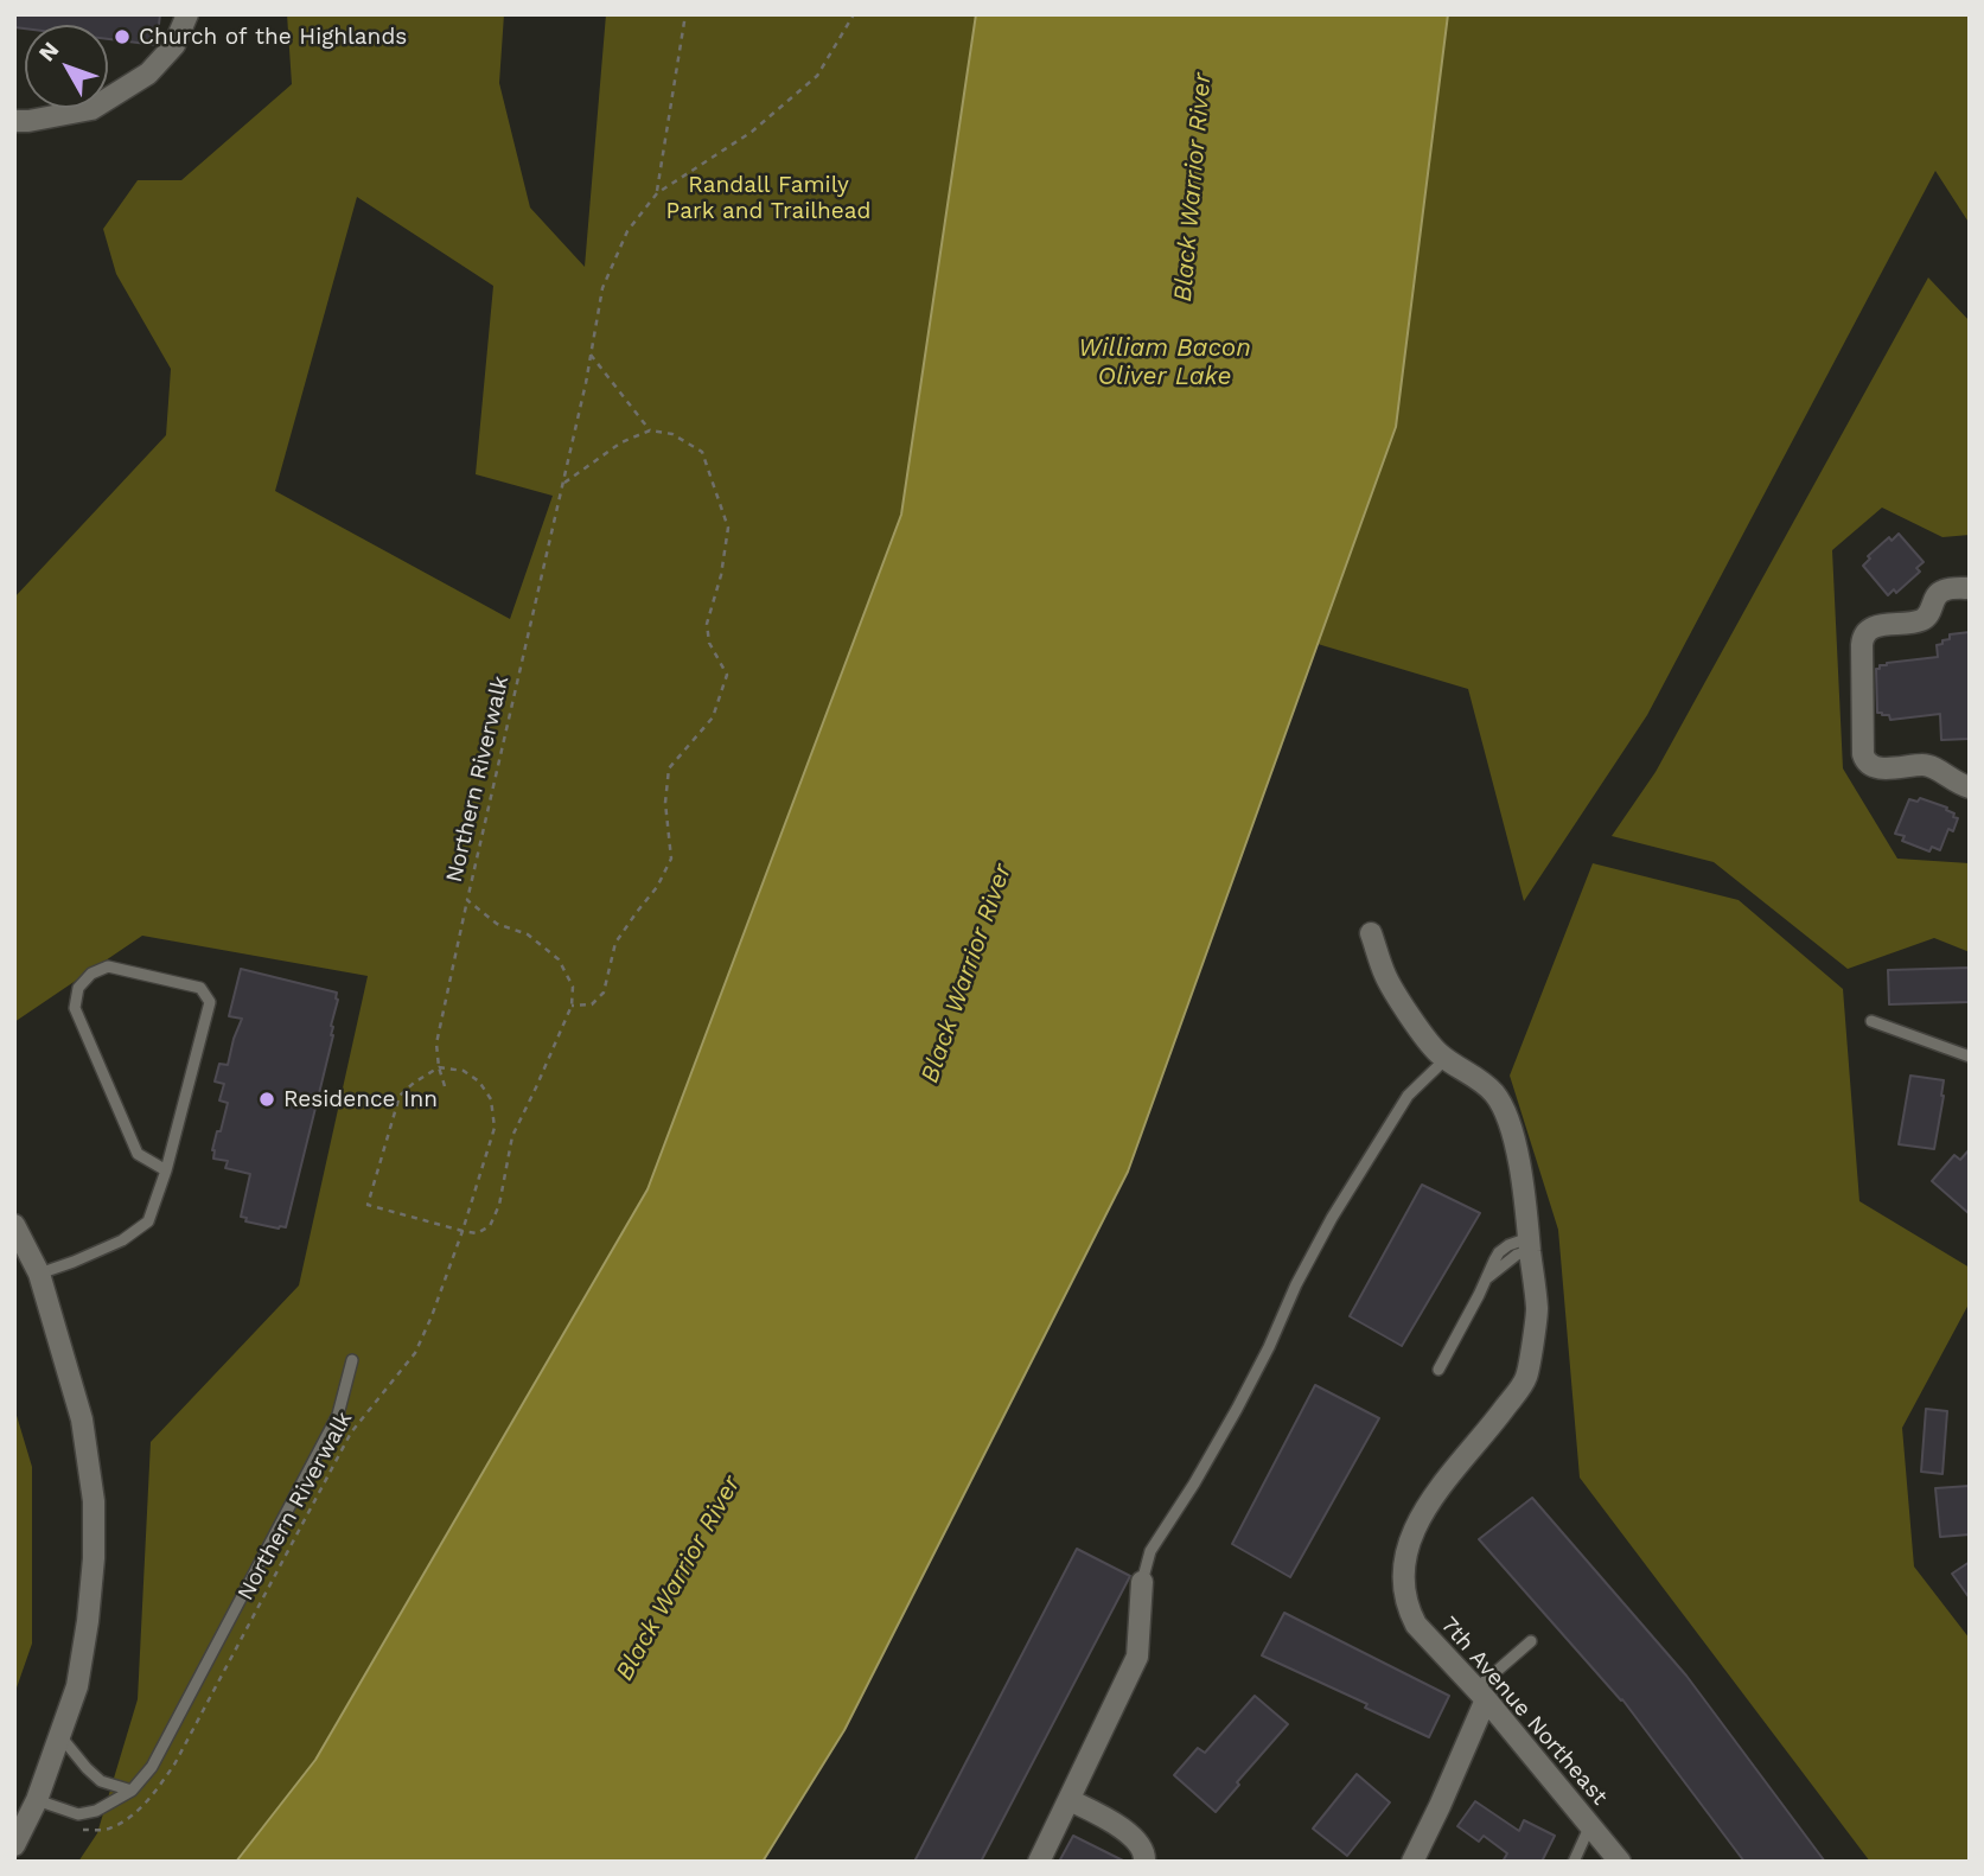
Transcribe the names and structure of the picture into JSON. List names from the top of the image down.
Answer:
{
  "streets": {
    "street": ["7th Avenue Northeast"],
    "path": ["Northern Riverwalk"]
  },
  "water": ["Black Warrior River", "William Bacon Oliver Lake"],
  "parks": ["Randall Family Park and Trailhead"],
  "places": ["Church of the Highlands", "Residence Inn"],
  "north": "top left"
}
